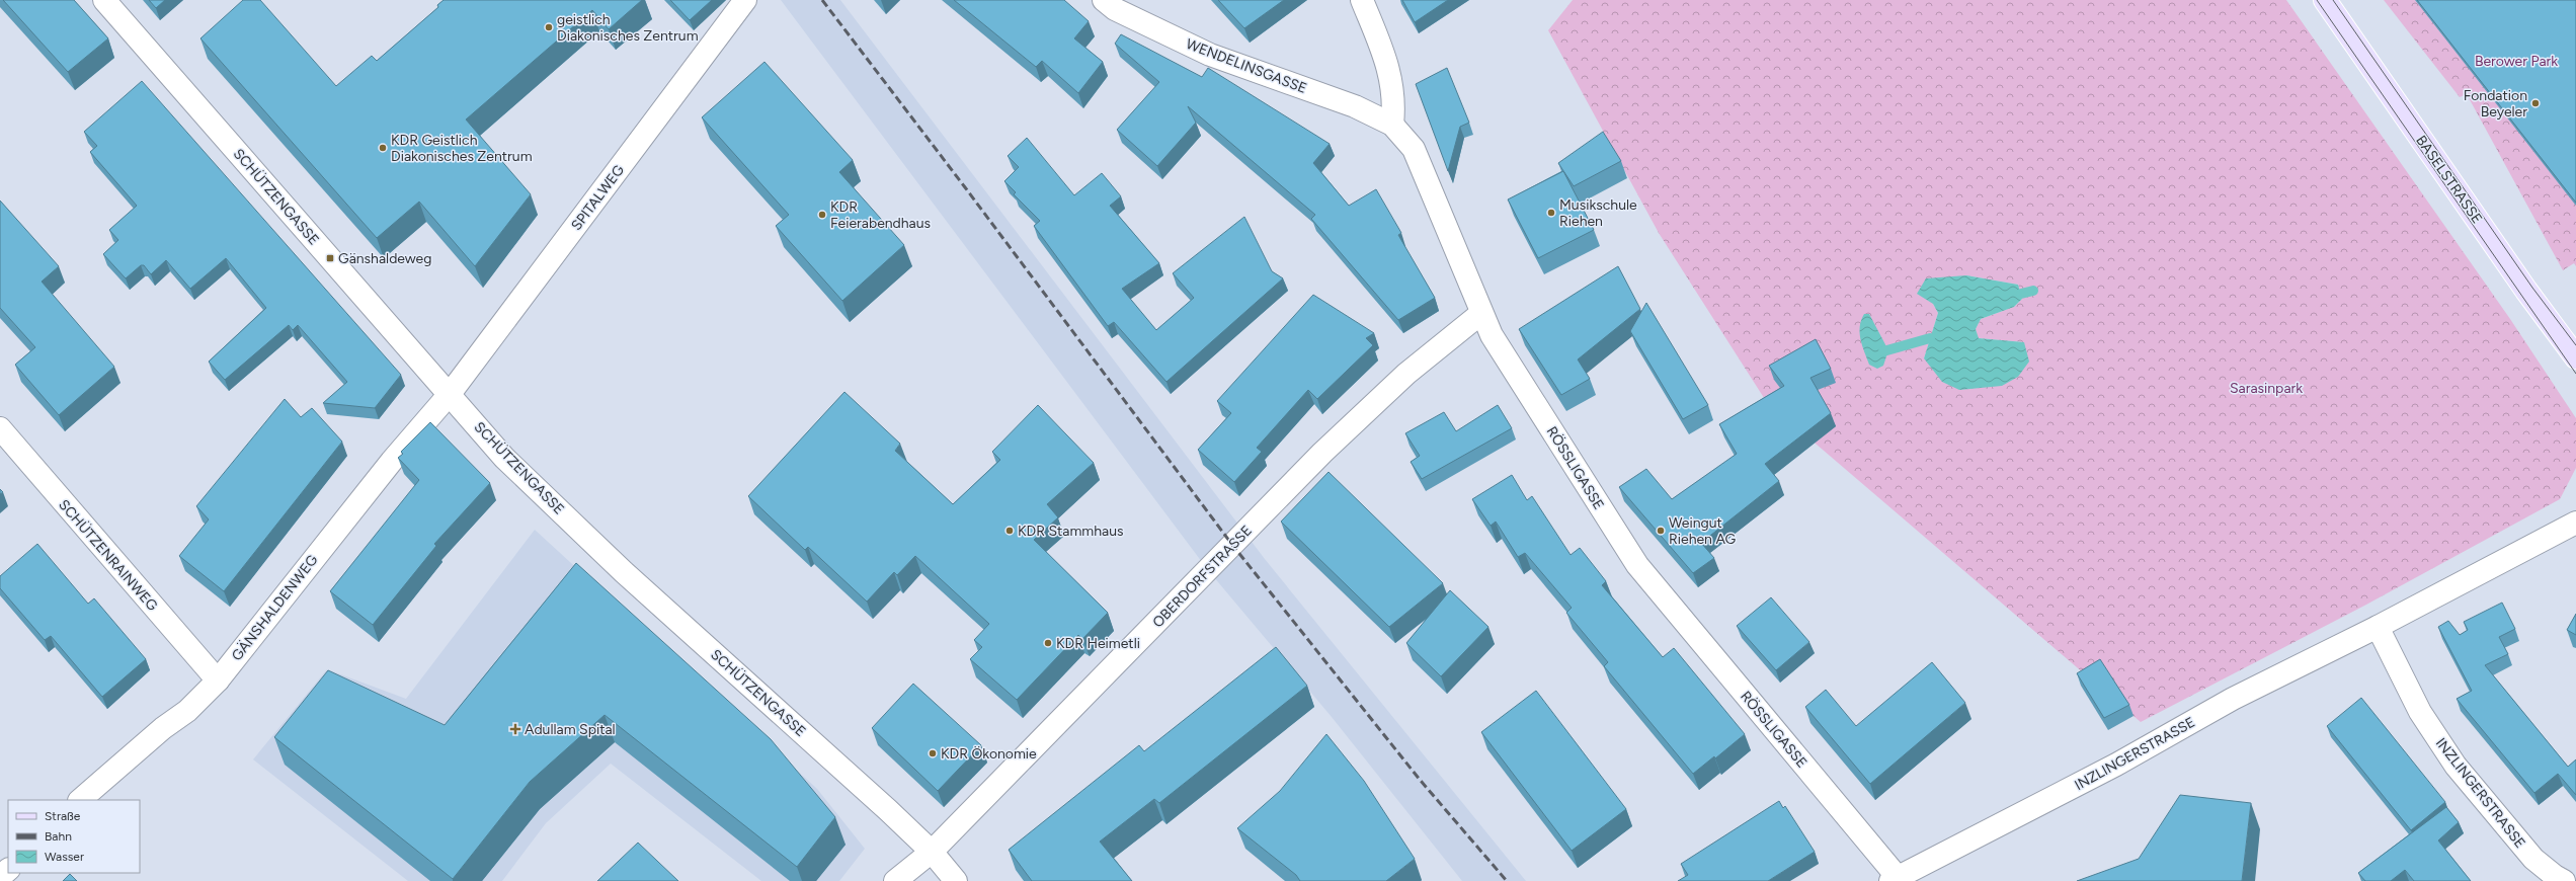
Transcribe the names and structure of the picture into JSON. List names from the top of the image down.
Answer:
{
  "streets": {
    "main road": ["BASELSTRASSE"],
    "street": [
      "WENDELINSGASSE",
      "SCHÜTZENGASSE",
      "SPITALWEG",
      "RÖSSLIGASSE",
      "SCHÜTZENRAINWEG",
      "OBERDORFSTRASSE",
      "GÄNSHALDENWEG",
      "INZLINGERSTRASSE"
    ]
  },
  "crossings": [
    ["WENDELINSGASSE", "RÖSSLIGASSE"],
    ["SCHÜTZENGASSE", "SPITALWEG"],
    ["SCHÜTZENGASSE", "OBERDORFSTRASSE"],
    ["SCHÜTZENGASSE", "GÄNSHALDENWEG"],
    ["SPITALWEG", "GÄNSHALDENWEG"],
    ["RÖSSLIGASSE", "OBERDORFSTRASSE"],
    ["RÖSSLIGASSE", "INZLINGERSTRASSE"],
    ["SCHÜTZENRAINWEG", "GÄNSHALDENWEG"]
  ],
  "parks": ["Berower Park", "Sarasinpark"],
  "places": {
    "other": [
      "geistlich Diakonisches Zentrum",
      "Fondation Beyeler",
      "KDR Geistlich Diakonisches Zentrum",
      "Musikschule Riehen",
      "KDR Feierabendhaus",
      "KDR Stammhaus",
      "Weingut Riehen AG",
      "KDR Heimetli",
      "KDR Ökonomie"
    ],
    "transit": ["Gänshaldeweg"],
    "health": ["Adullam Spital"]
  },
  "legend": ["Straße", "Bahn", "Wasser"]
}
